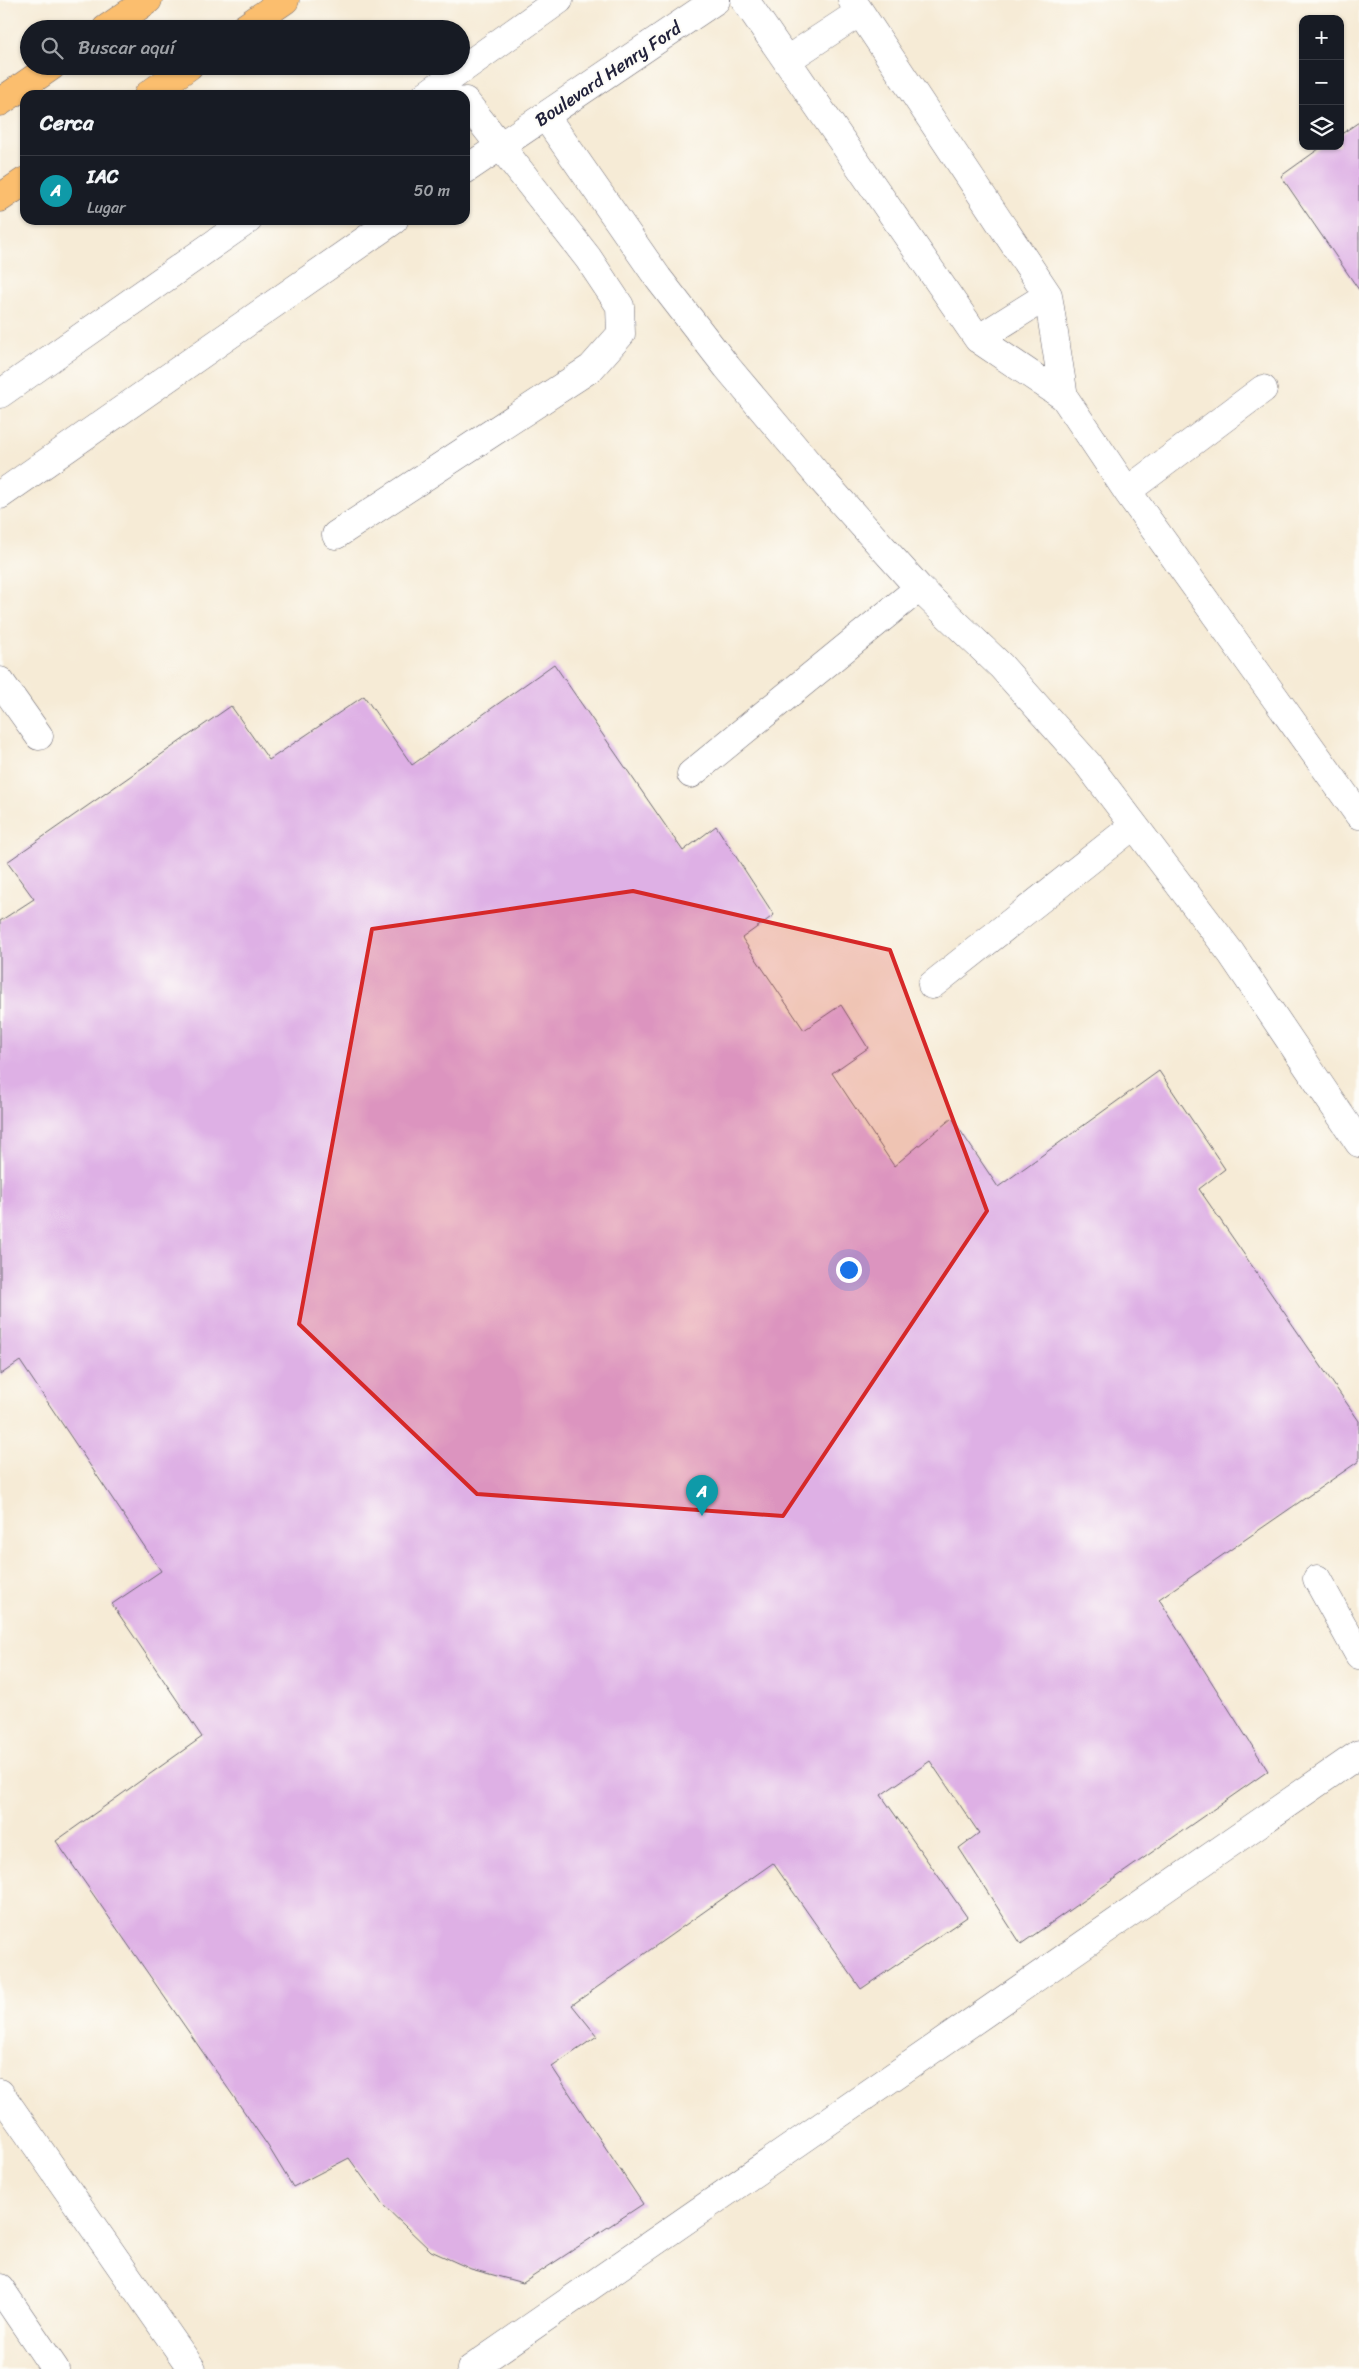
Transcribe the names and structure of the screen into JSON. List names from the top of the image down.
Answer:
{
  "streets": {
    "street": ["Boulevard Henry Ford"]
  },
  "page": {
    "map_buttons": ["+", "−"],
    "search": "Buscar aquí",
    "heading": "Cerca",
    "list": [
      {
        "mark": "A",
        "name": "IAC",
        "note": "Lugar",
        "value": "50 m"
      }
    ],
    "pins": "A"
  }
}
